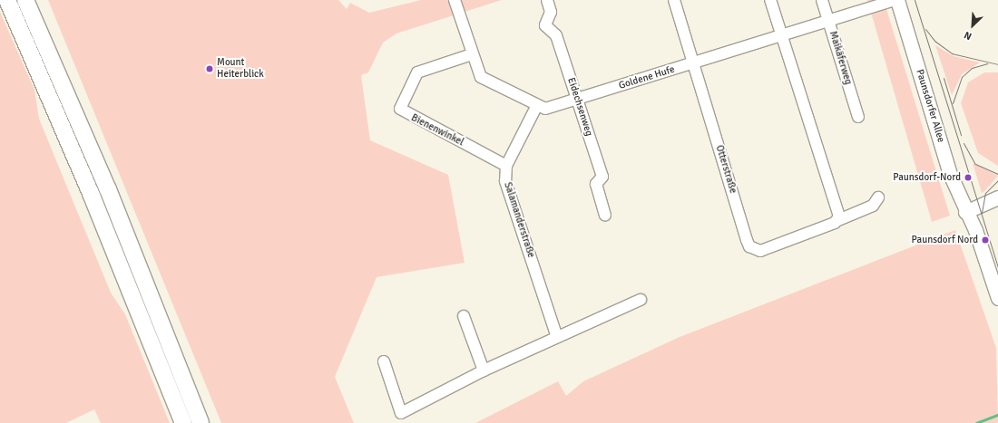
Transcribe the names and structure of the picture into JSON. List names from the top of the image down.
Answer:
{
  "streets": {
    "main road": ["Paunsdorfer Allee"],
    "street": [
      "Maikäferweg",
      "Goldene Hufe",
      "Eidechsenweg",
      "Bienenwinkel",
      "Otterstraße",
      "Salamanderstraße"
    ]
  },
  "crossings": [
    ["Maikäferweg", "Goldene Hufe"],
    ["Goldene Hufe", "Paunsdorfer Allee"],
    ["Goldene Hufe", "Eidechsenweg"],
    ["Goldene Hufe", "Bienenwinkel"],
    ["Goldene Hufe", "Otterstraße"],
    ["Goldene Hufe", "Salamanderstraße"],
    ["Bienenwinkel", "Salamanderstraße"]
  ],
  "places": ["Mount Heiterblick", "Paunsdorf-Nord", "Paunsdorf Nord"],
  "north": "bottom left"
}
